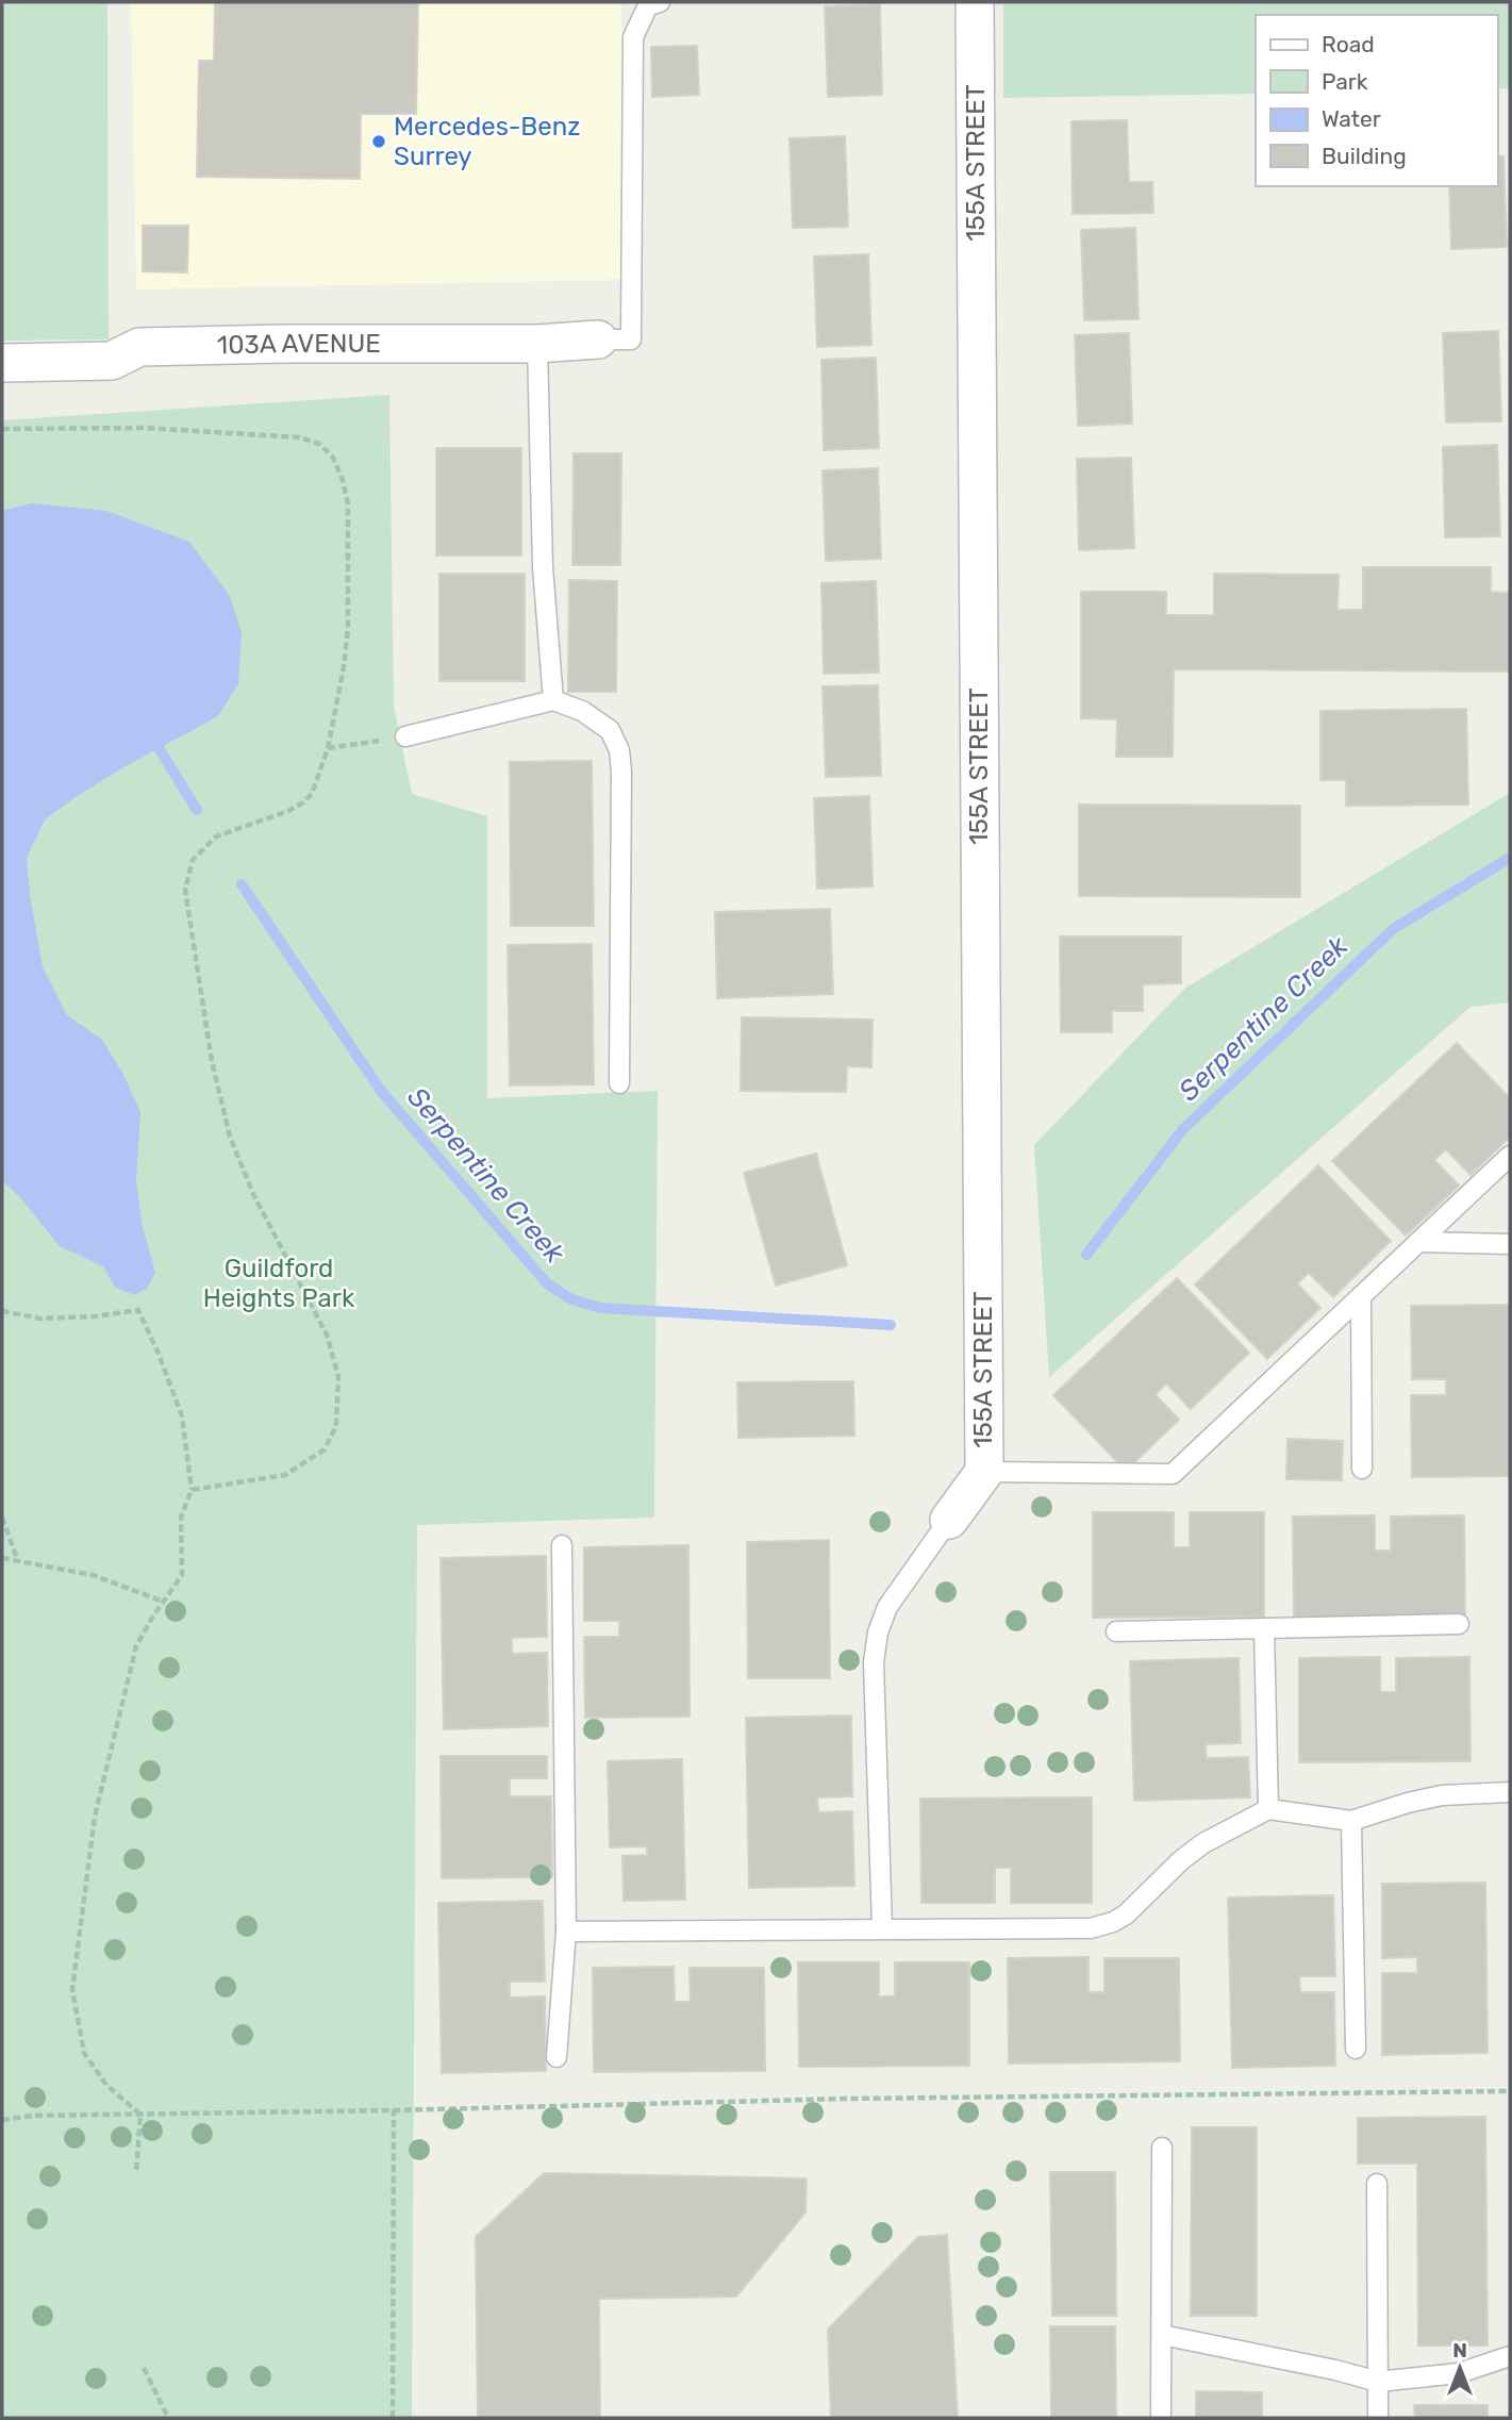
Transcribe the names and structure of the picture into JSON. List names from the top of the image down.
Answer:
{
  "streets": {
    "street": ["155A STREET", "103A AVENUE"]
  },
  "water": ["Serpentine Creek"],
  "parks": ["Guildford Heights Park"],
  "places": ["Mercedes-Benz Surrey"],
  "legend": [
    "Road",
    "Park",
    "Water",
    "Building"
  ],
  "north": "top"
}
